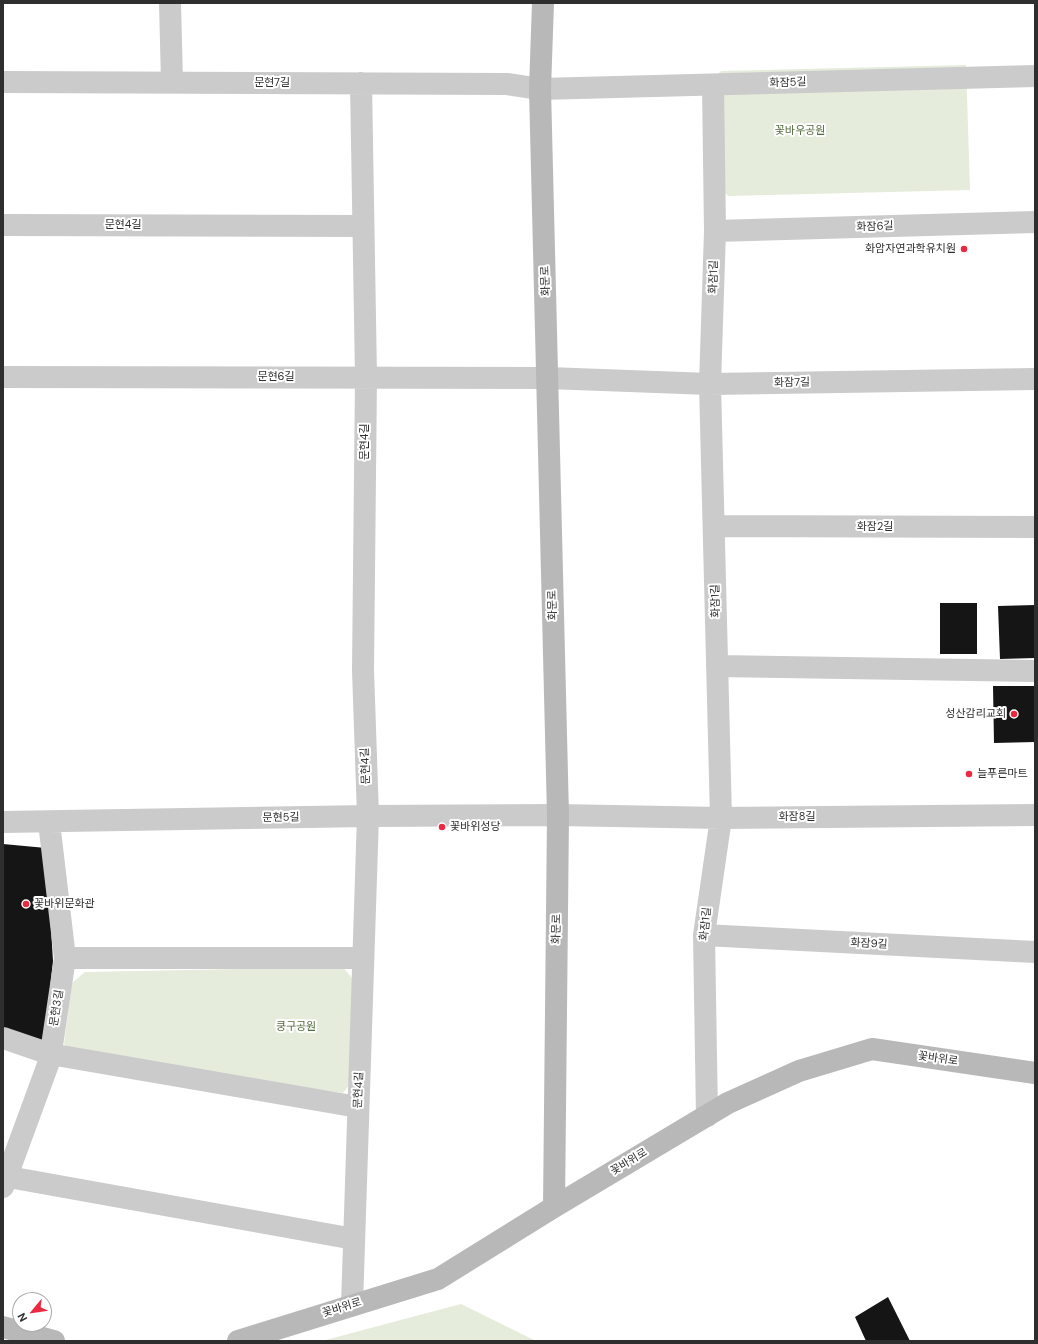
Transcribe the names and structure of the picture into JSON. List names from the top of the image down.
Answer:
{
  "streets": {
    "street": [
      "문현7길",
      "화잠5길",
      "문현4길",
      "화잠6길",
      "화잠1길",
      "화문로",
      "문현6길",
      "화잠7길",
      "화잠2길",
      "화잠8길",
      "문현5길",
      "화잠9길",
      "문현3길",
      "꽃바위로"
    ]
  },
  "crossings": [
    ["문현7길", "화잠5길"],
    ["문현7길", "문현4길"],
    ["문현7길", "화문로"],
    ["화잠5길", "화잠1길"],
    ["화잠5길", "화문로"],
    ["문현4길", "문현6길"],
    ["문현4길", "문현5길"],
    ["문현4길", "꽃바위로"],
    ["화잠6길", "화잠1길"],
    ["화잠1길", "화잠7길"],
    ["화잠1길", "화잠2길"],
    ["화잠1길", "화잠8길"],
    ["화잠1길", "화잠9길"],
    ["화잠1길", "꽃바위로"],
    ["화문로", "문현6길"],
    ["화문로", "화잠7길"],
    ["화문로", "화잠8길"],
    ["화문로", "문현5길"],
    ["화문로", "꽃바위로"],
    ["문현6길", "화잠7길"],
    ["화잠8길", "문현5길"],
    ["문현5길", "문현3길"]
  ],
  "parks": ["꽃바우공원", "쿵구공원"],
  "places": [
    "화암자연과학유치원",
    "성산감리교회",
    "늘푸른마트",
    "꽃바위성당",
    "꽃바위문화관"
  ],
  "north": "bottom left"
}
